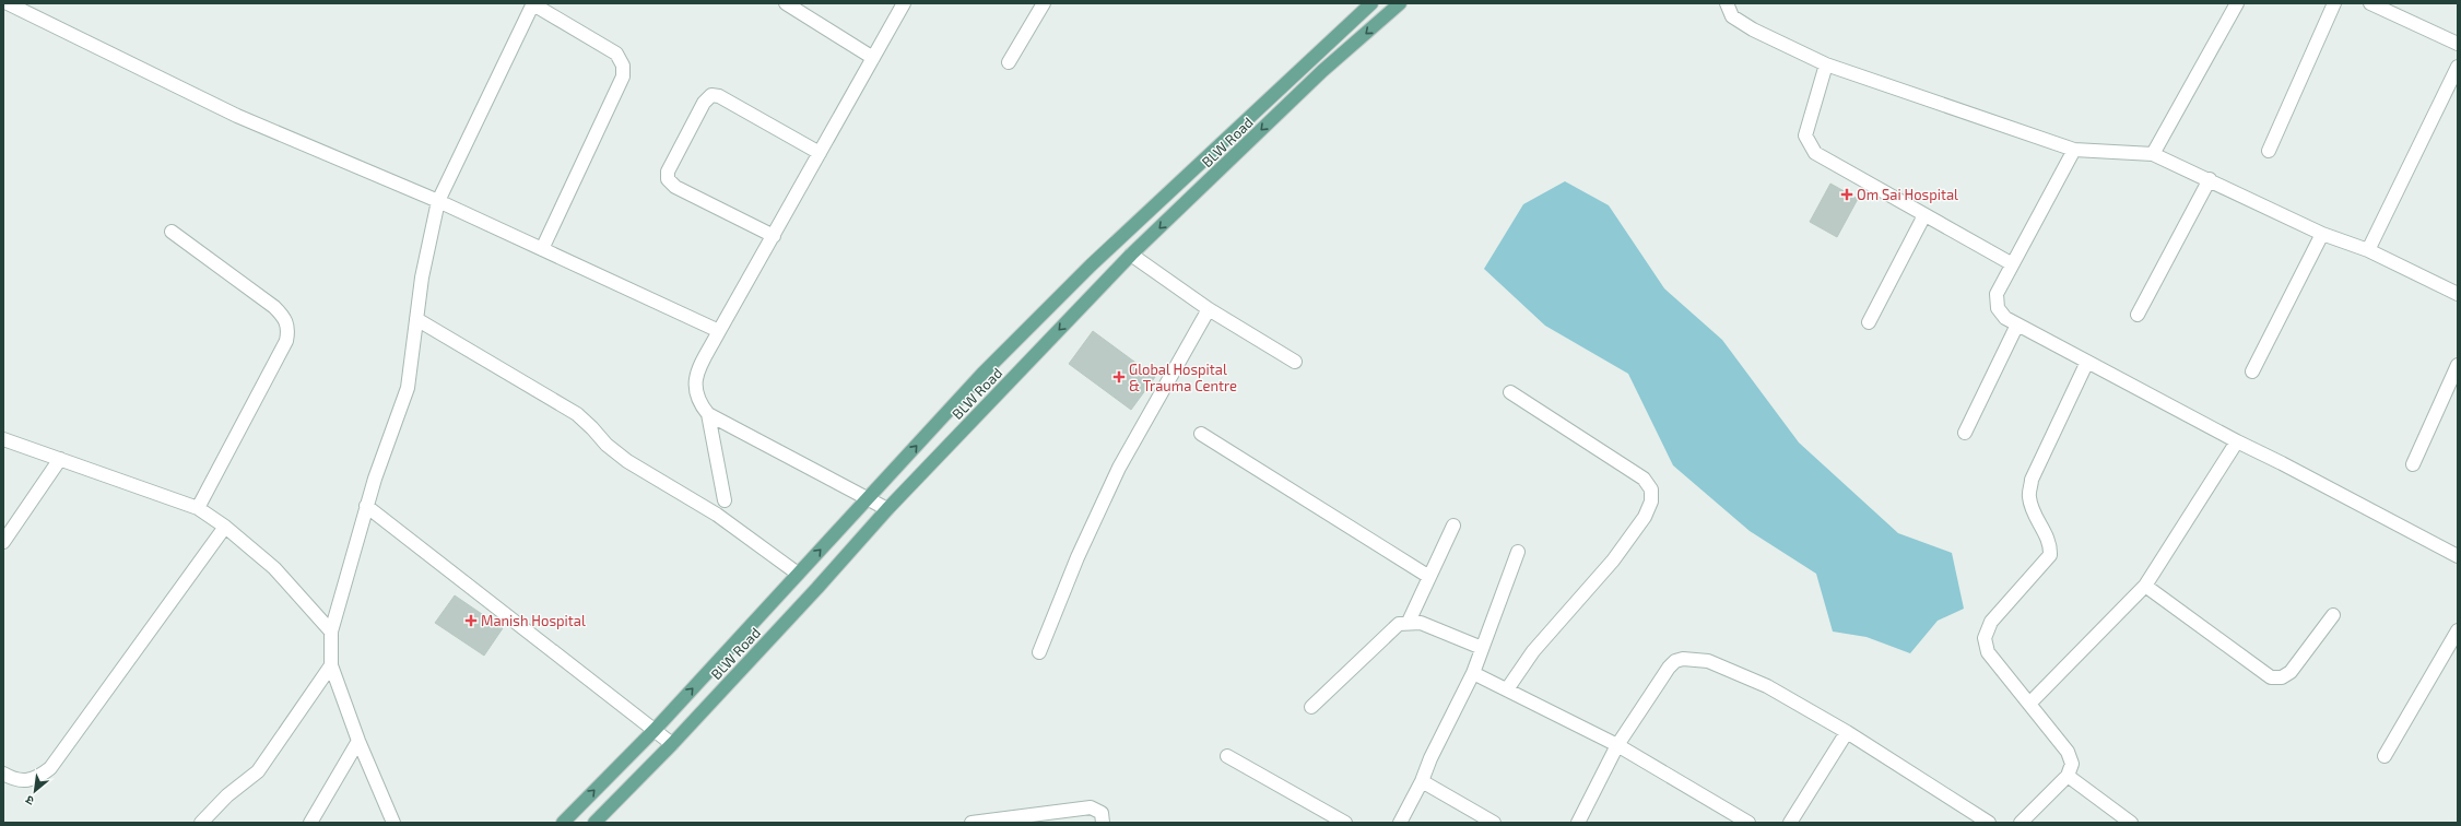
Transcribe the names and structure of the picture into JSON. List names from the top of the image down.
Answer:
{
  "streets": {
    "main road": ["BLW Road"]
  },
  "places": {
    "health": ["Om Sai Hospital", "Global Hospital & Trauma Centre", "Manish Hospital"]
  },
  "north": "bottom left"
}
